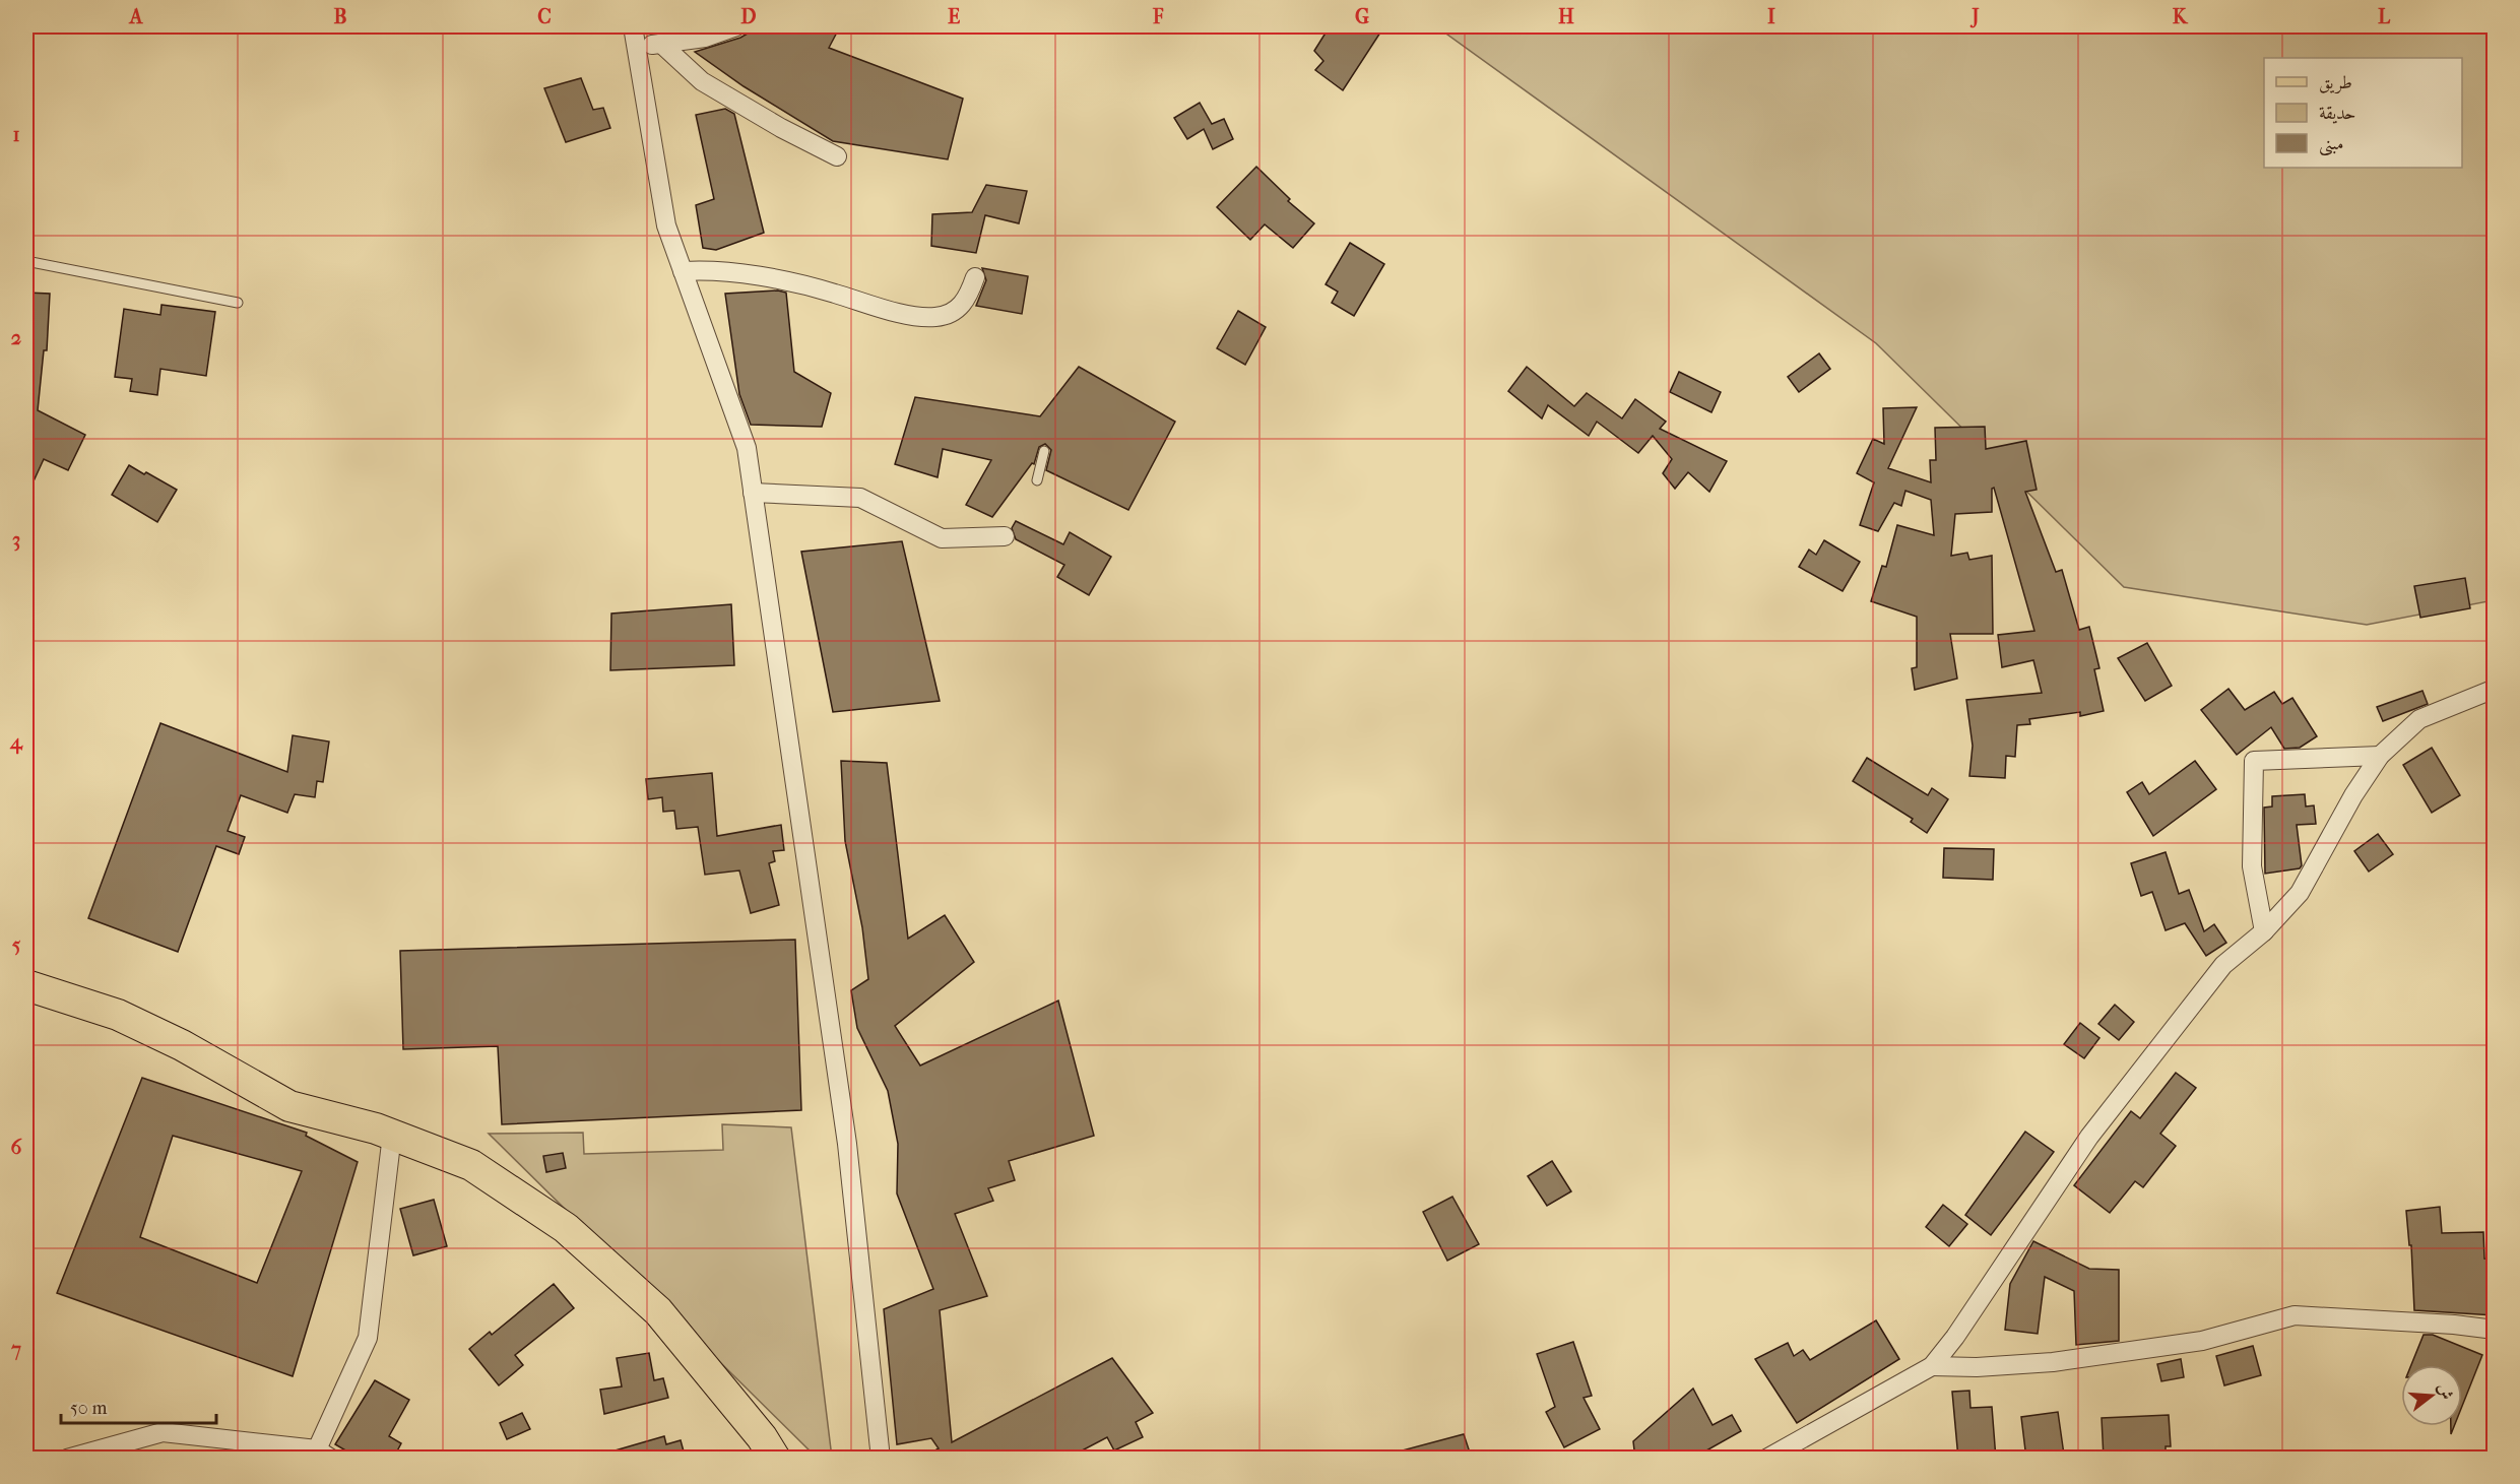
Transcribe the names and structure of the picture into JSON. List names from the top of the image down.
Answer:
{
  "legend": ["طريق", "حديقة", "مبنى"],
  "scale_bar": "50 m",
  "north": "right",
  "grid": {
    "columns": [
      "A",
      "B",
      "C",
      "D",
      "E",
      "F",
      "G",
      "H",
      "I",
      "J",
      "K",
      "L"
    ],
    "rows": [
      "1",
      "2",
      "3",
      "4",
      "5",
      "6",
      "7"
    ]
  }
}
